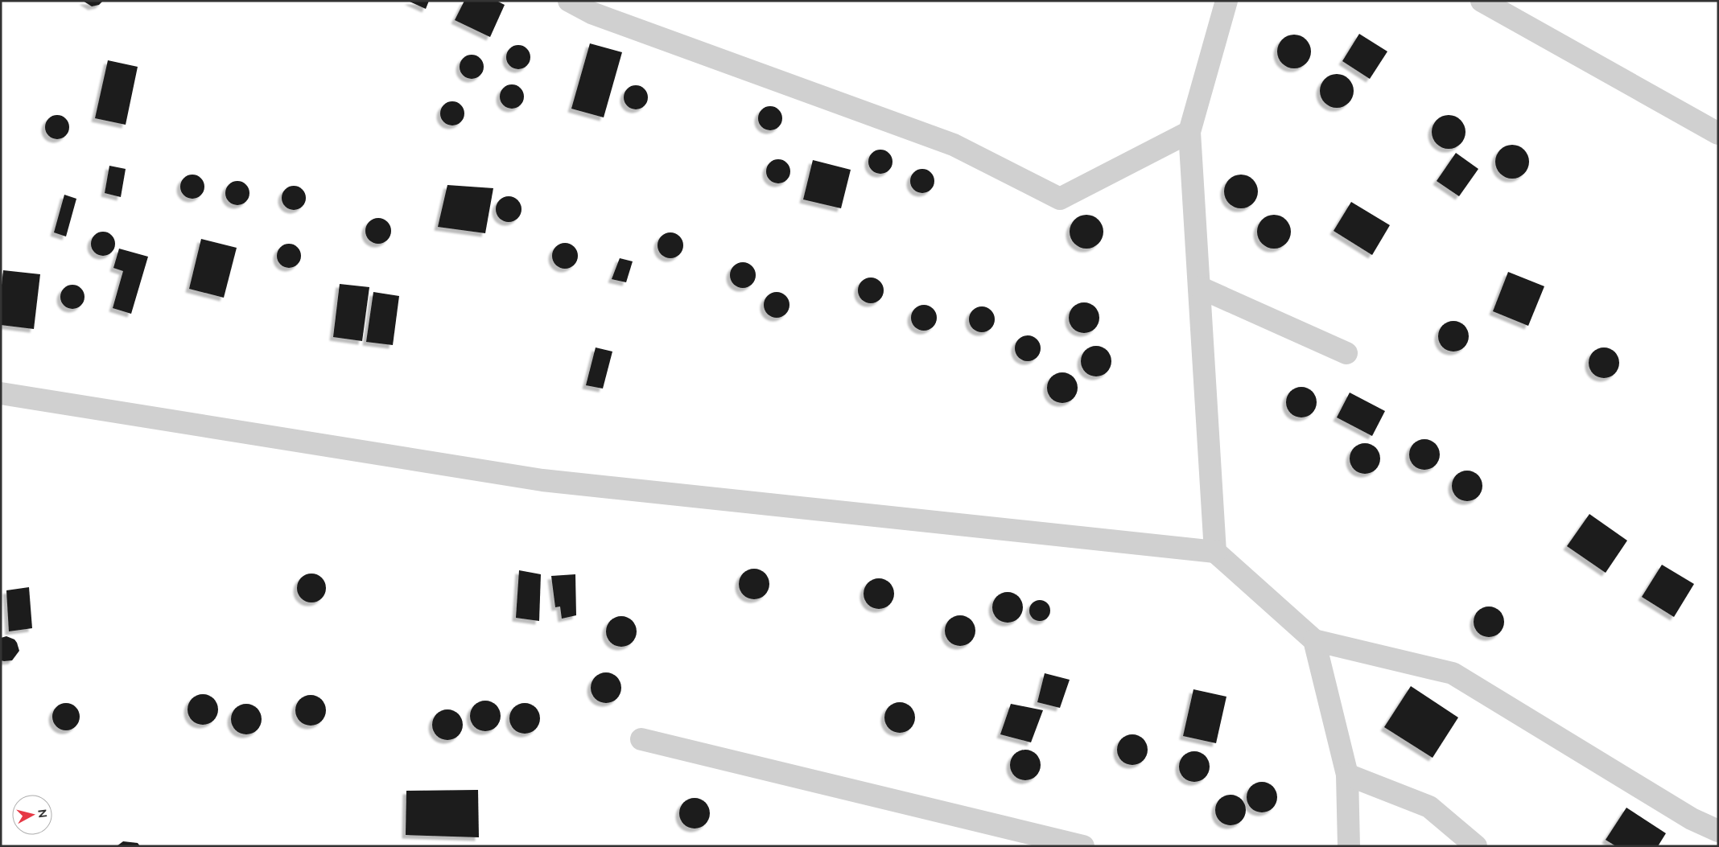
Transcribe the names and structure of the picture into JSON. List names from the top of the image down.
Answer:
{
  "north": "right"
}
